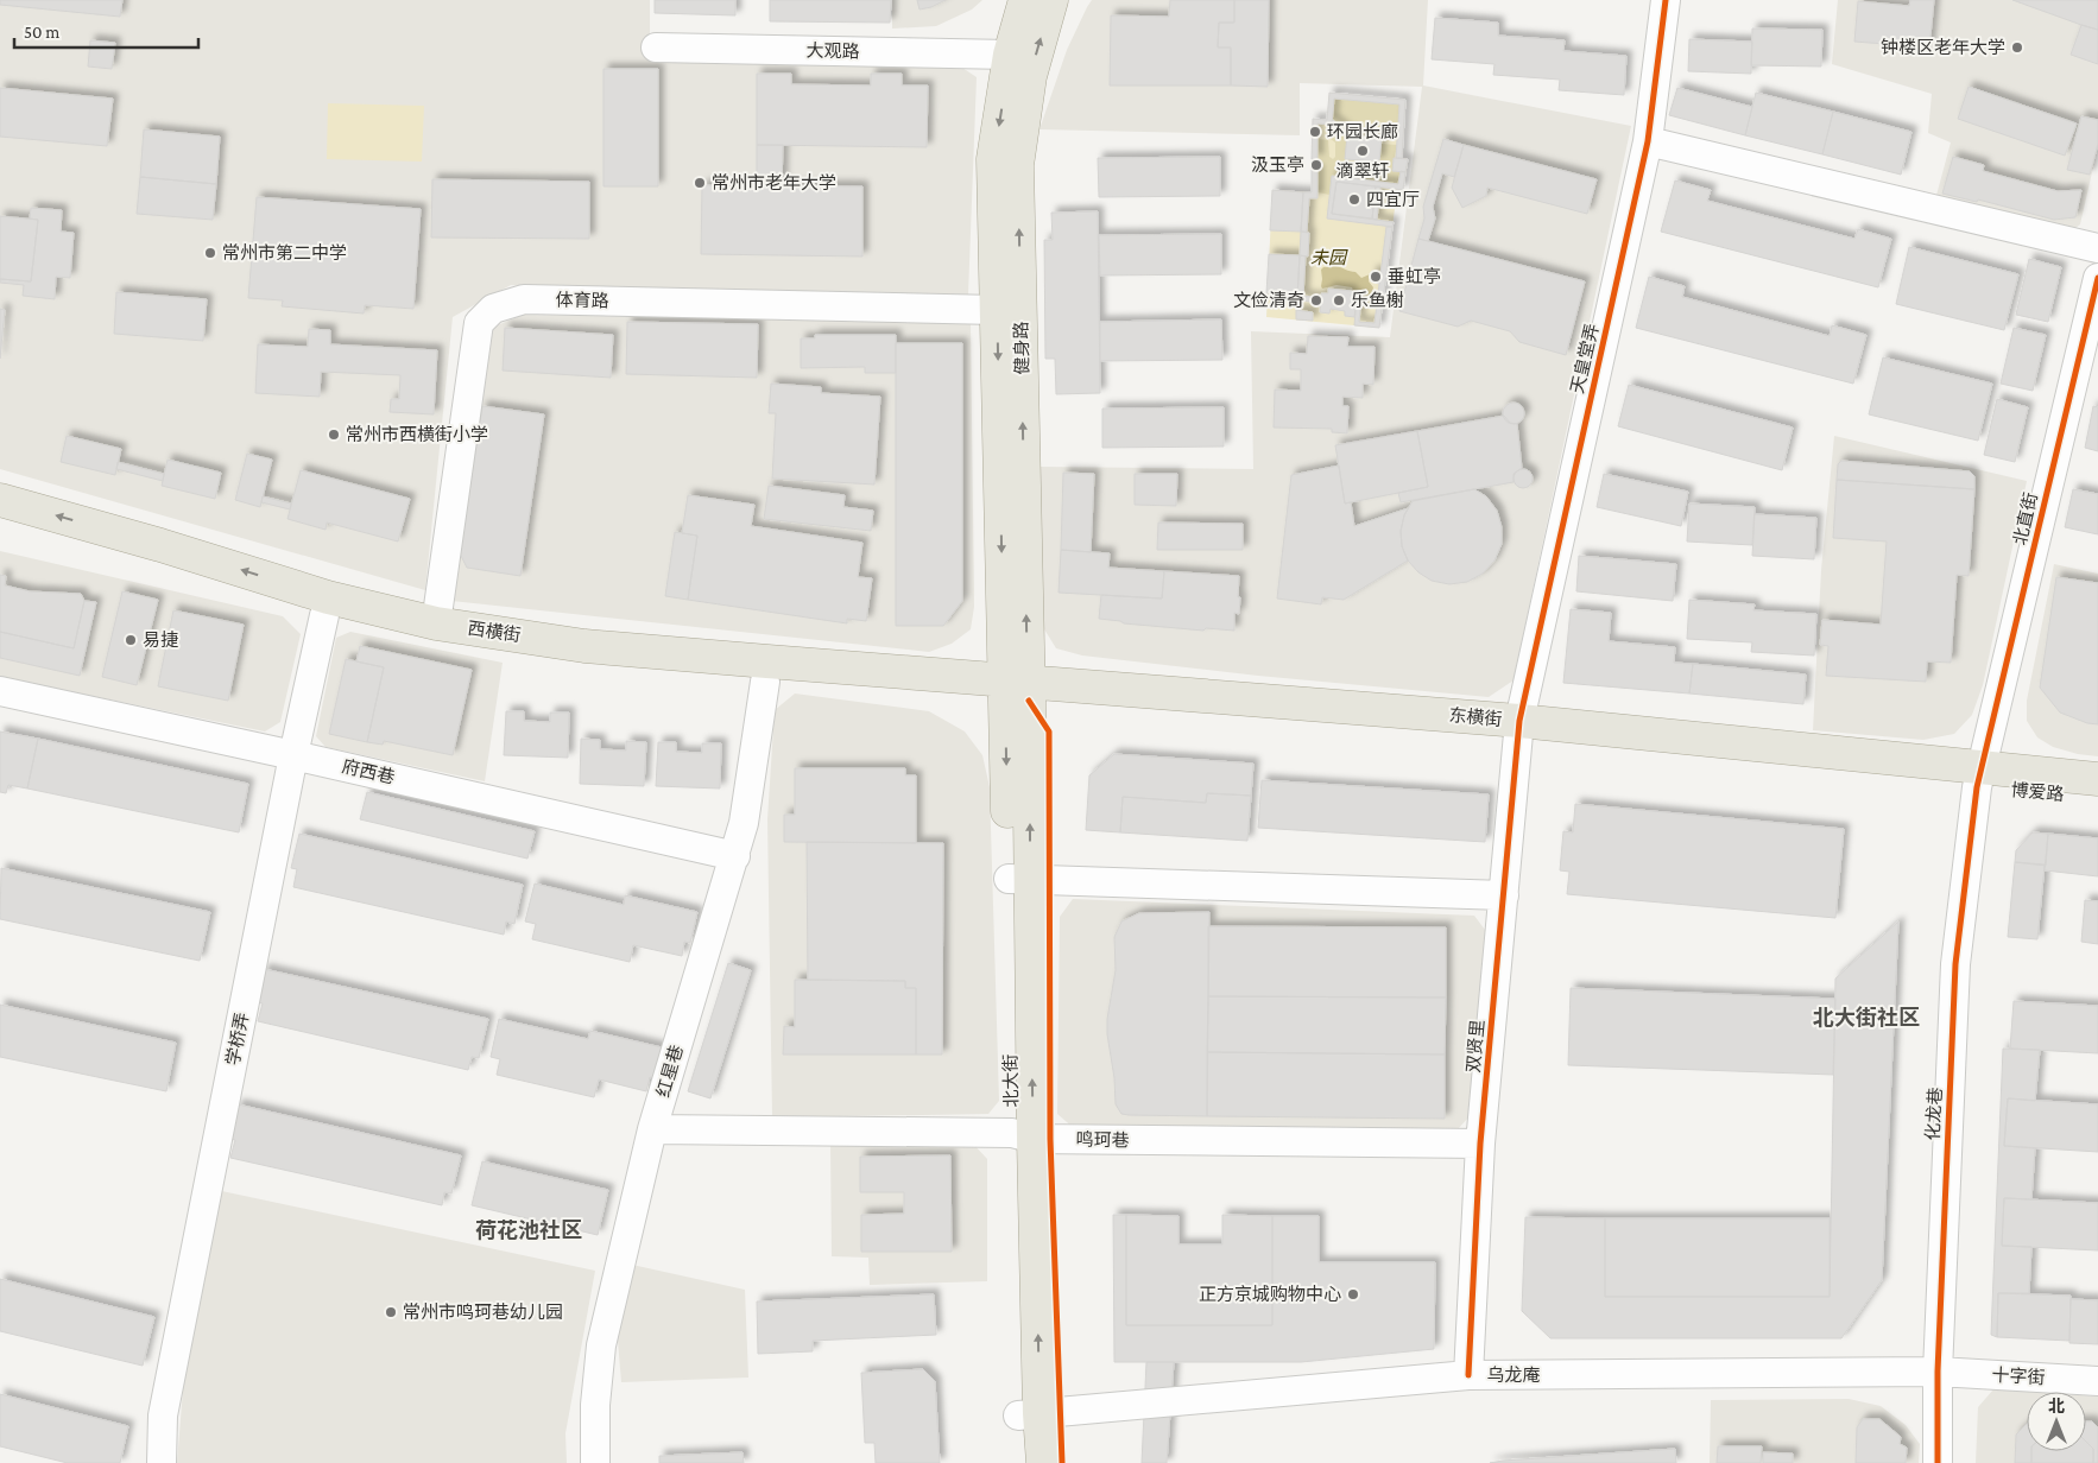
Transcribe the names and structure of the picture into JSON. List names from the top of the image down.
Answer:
{
  "streets": {
    "main road": [
      "健身路",
      "西横街",
      "东横街",
      "博爱路",
      "北大街"
    ],
    "street": [
      "大观路",
      "体育路",
      "天皇堂弄",
      "北直街",
      "府西巷",
      "学桥弄",
      "双贤里",
      "红星巷",
      "化龙巷",
      "鸣珂巷",
      "乌龙庵",
      "十字街"
    ]
  },
  "crossings": [
    ["大观路", "健身路"],
    ["体育路", "健身路"],
    ["体育路", "西横街"],
    ["健身路", "西横街"],
    ["健身路", "东横街"],
    ["健身路", "北大街"],
    ["天皇堂弄", "东横街"],
    ["天皇堂弄", "双贤里"],
    ["北直街", "东横街"],
    ["北直街", "博爱路"],
    ["北直街", "化龙巷"],
    ["西横街", "东横街"],
    ["西横街", "学桥弄"],
    ["西横街", "红星巷"],
    ["西横街", "北大街"],
    ["东横街", "博爱路"],
    ["东横街", "双贤里"],
    ["东横街", "北大街"],
    ["东横街", "化龙巷"],
    ["府西巷", "学桥弄"],
    ["府西巷", "红星巷"],
    ["博爱路", "化龙巷"],
    ["双贤里", "鸣珂巷"],
    ["双贤里", "乌龙庵"],
    ["红星巷", "鸣珂巷"],
    ["北大街", "鸣珂巷"],
    ["北大街", "乌龙庵"],
    ["化龙巷", "乌龙庵"],
    ["化龙巷", "十字街"],
    ["乌龙庵", "十字街"]
  ],
  "districts": ["北大街社区", "荷花池社区"],
  "parks": ["未园"],
  "places": [
    "钟楼区老年大学",
    "环园长廊",
    "滴翠轩",
    "汲玉亭",
    "常州市老年大学",
    "四宜厅",
    "常州市第二中学",
    "垂虹亭",
    "文俭清奇",
    "乐鱼榭",
    "常州市西横街小学",
    "易捷",
    "正方京城购物中心",
    "常州市鸣珂巷幼儿园"
  ],
  "scale_bar": "50 m",
  "north": "top"
}
